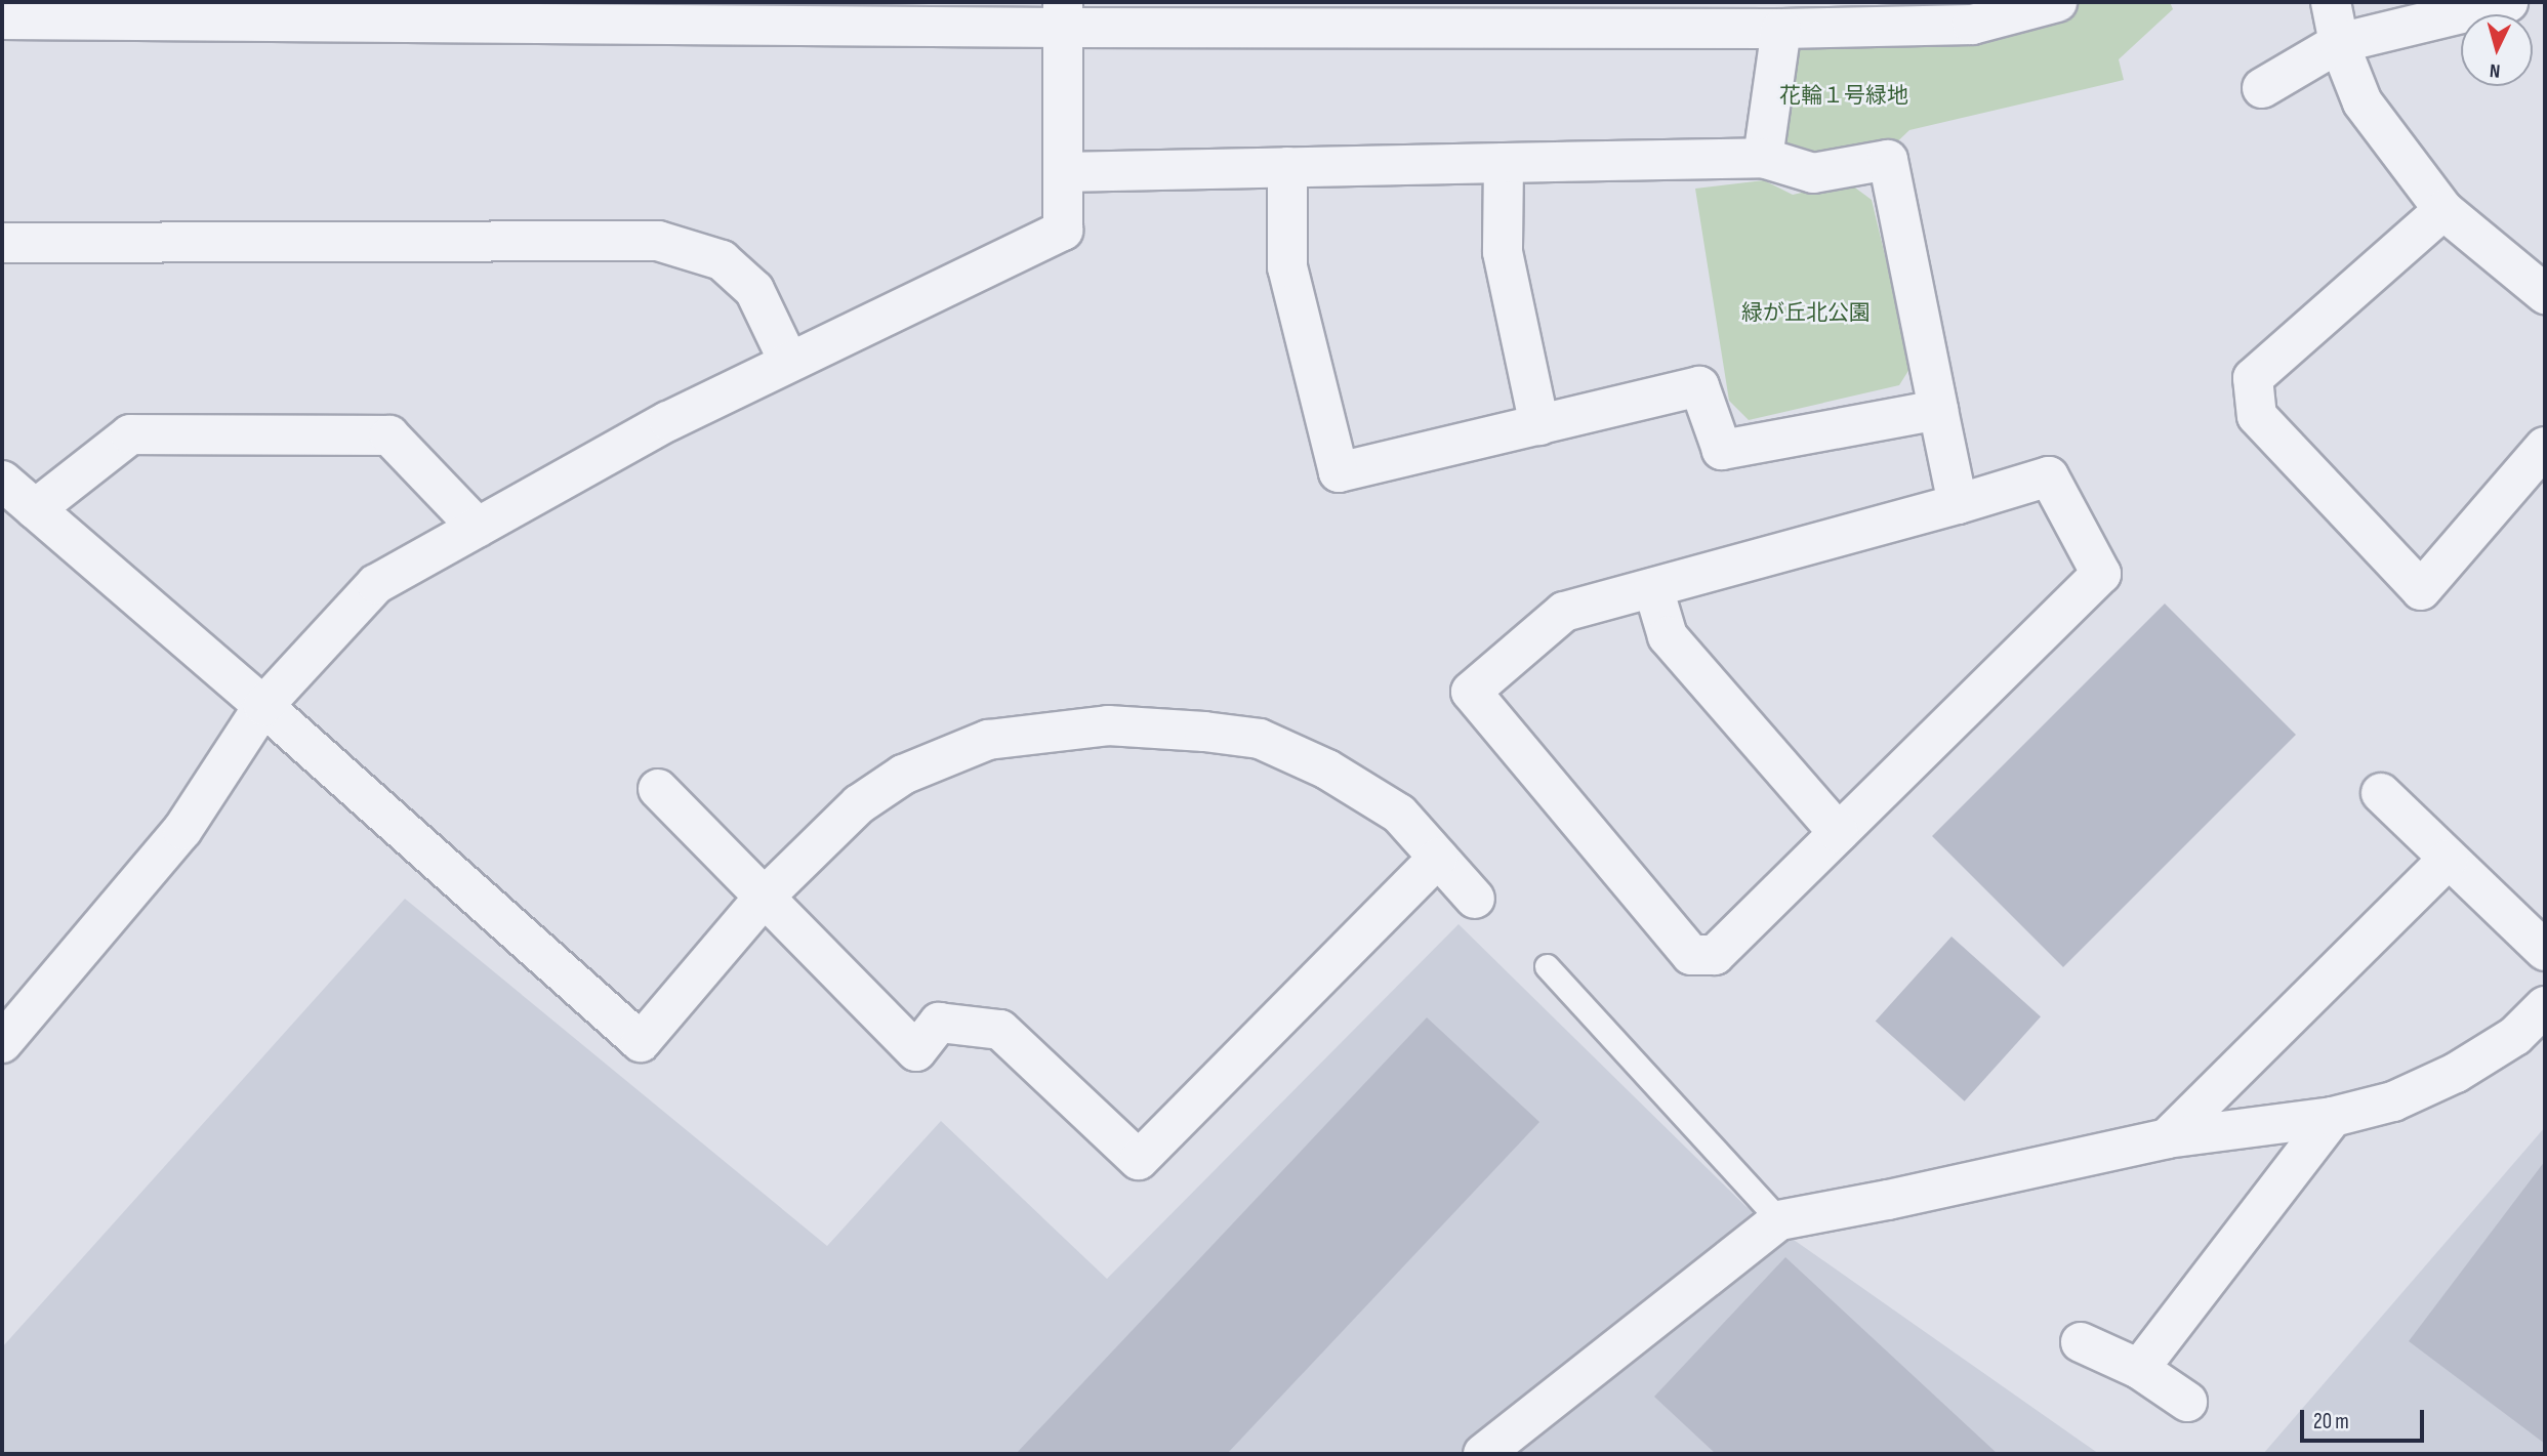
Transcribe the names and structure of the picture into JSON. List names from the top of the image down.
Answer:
{
  "parks": ["花輪１号緑地", "緑が丘北公園"],
  "scale_bar": "20 m",
  "north": "bottom"
}
